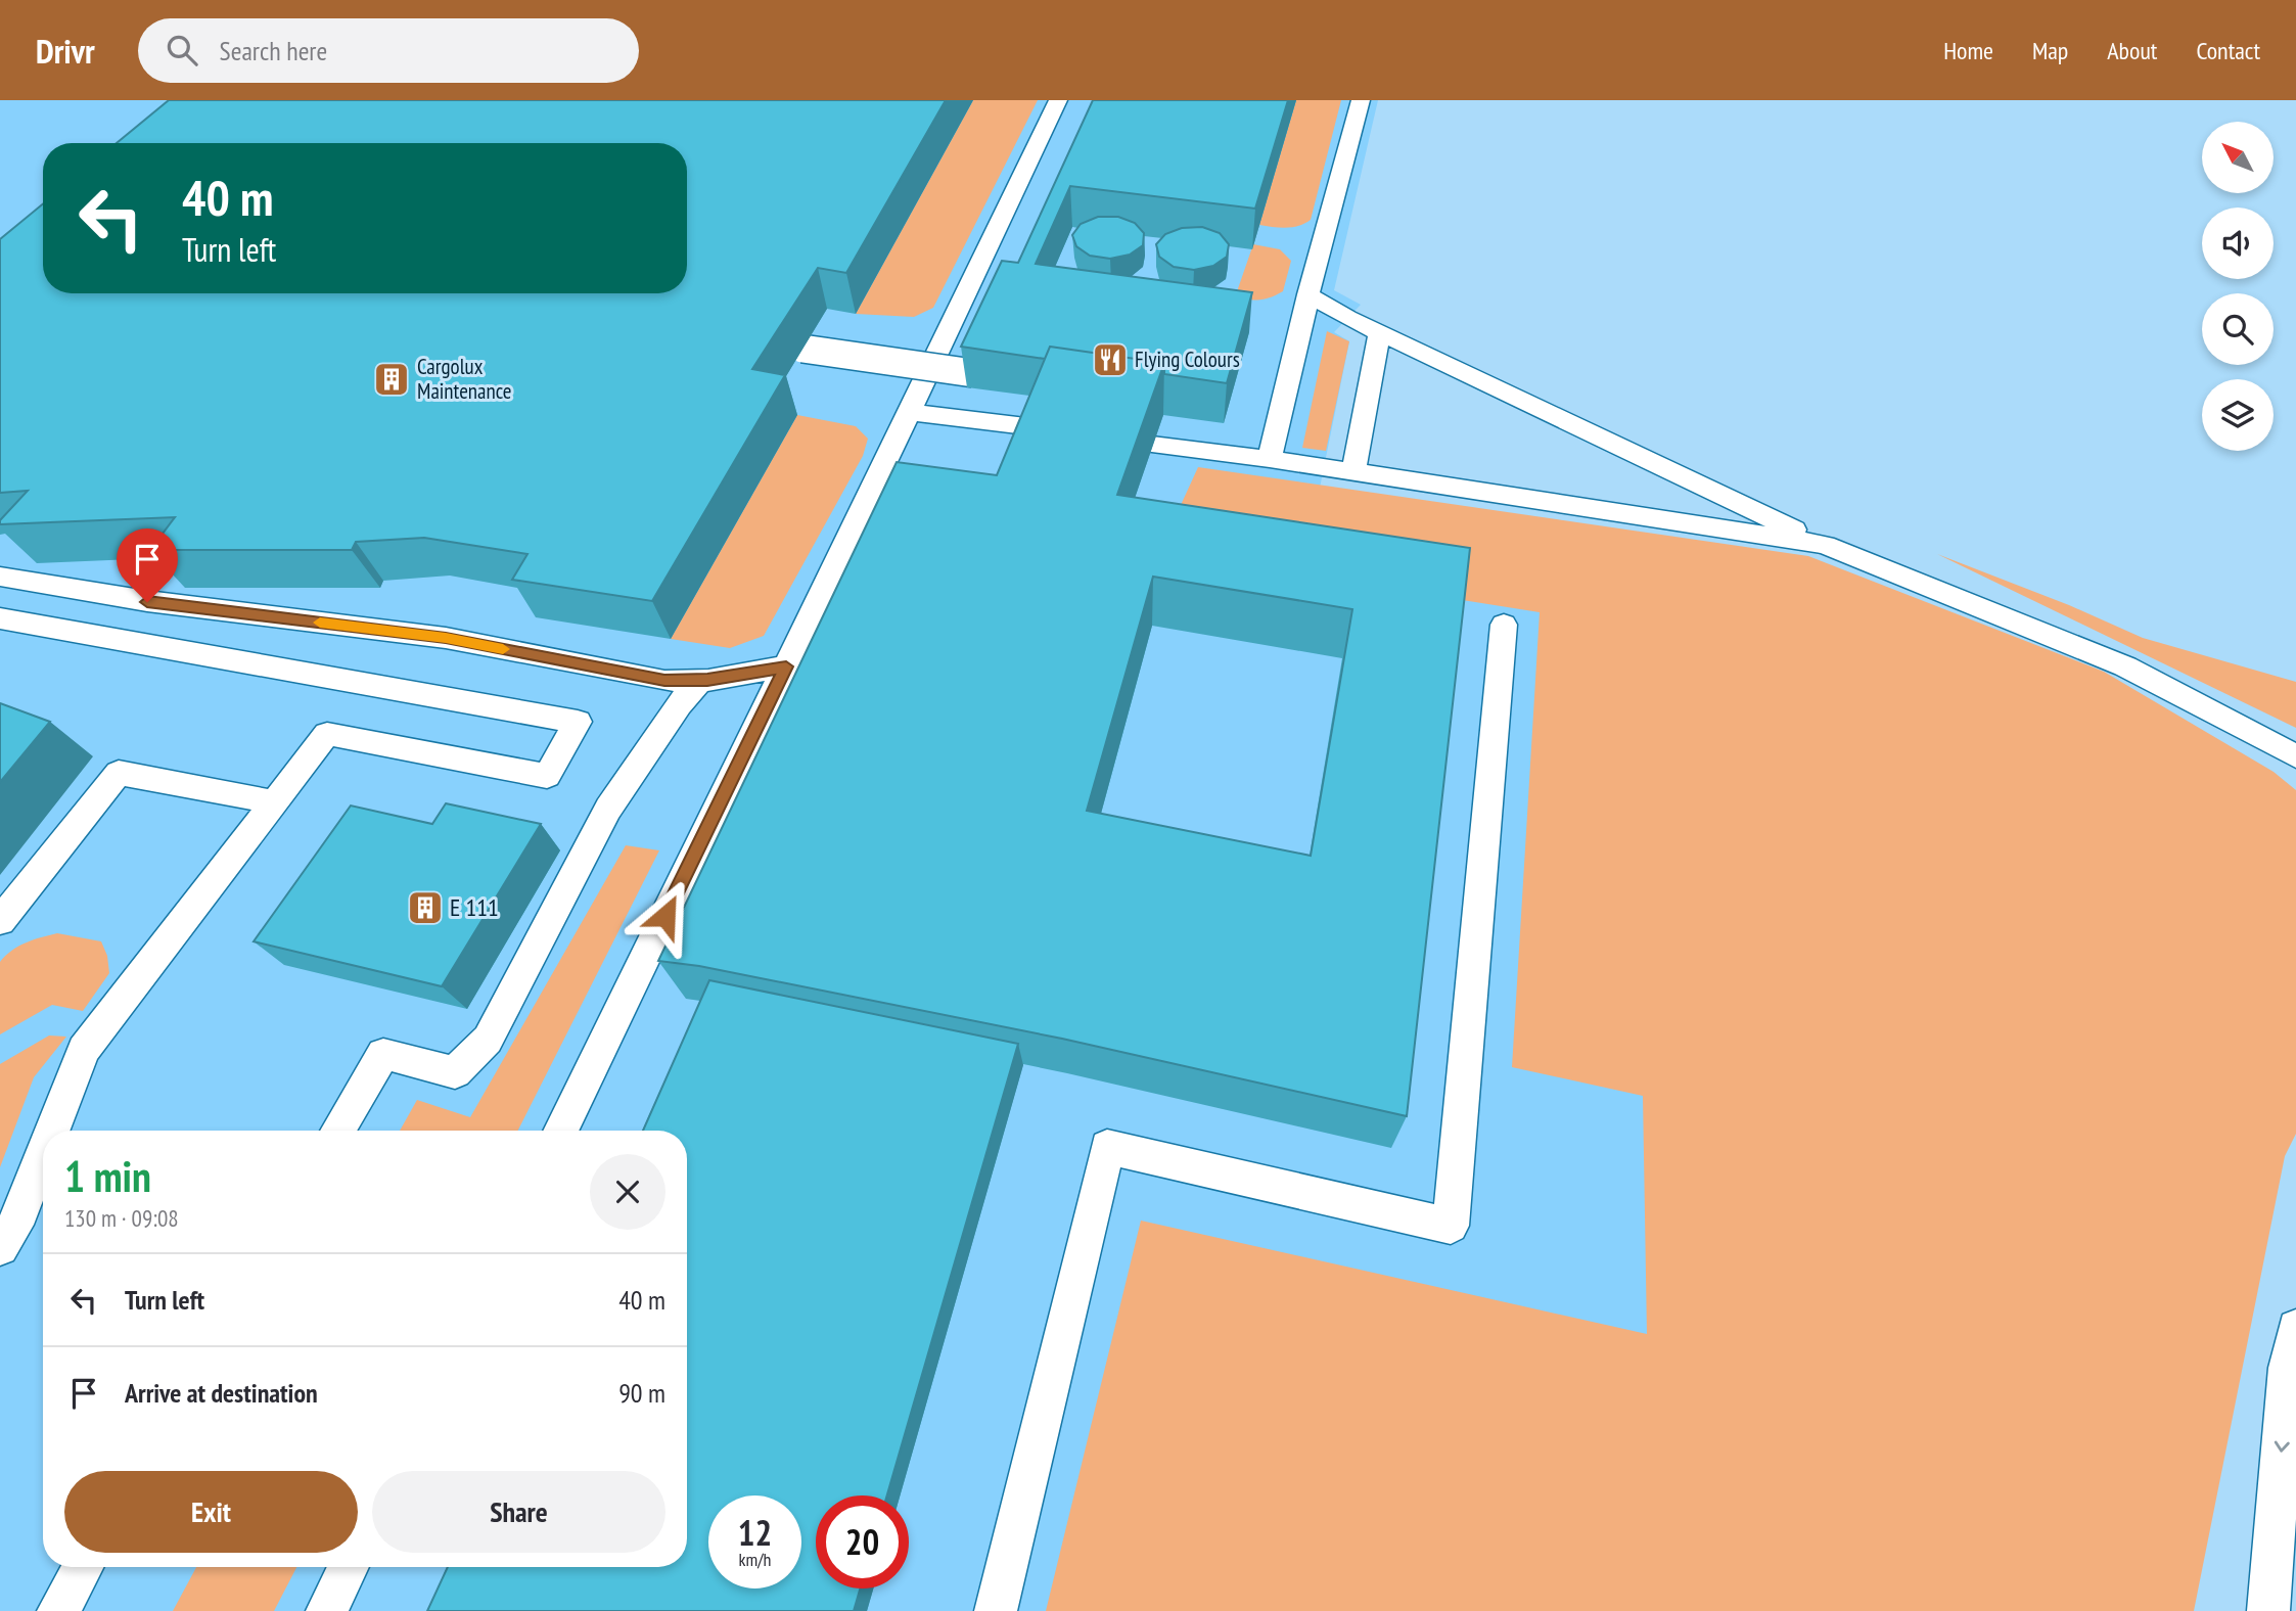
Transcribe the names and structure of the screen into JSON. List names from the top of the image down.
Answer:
{
  "places": {
    "restaurant": ["Flying Colours"],
    "building": ["Cargolux Maintenance", "E 111"]
  },
  "north": "top left",
  "page": {
    "header": "Drivr",
    "search": "Search here",
    "nav": [
      "Home",
      "Map",
      "About",
      "Contact"
    ],
    "turn": ["40 m", "Turn left"],
    "heading": ["1 min", "130 m · 09:08"],
    "list": [
      {
        "name": "Turn left",
        "value": "40 m"
      },
      {
        "name": "Arrive at destination",
        "value": "90 m"
      }
    ],
    "buttons": ["Exit", "Share"],
    "speed": "12 km/h",
    "limit": "20"
  }
}
